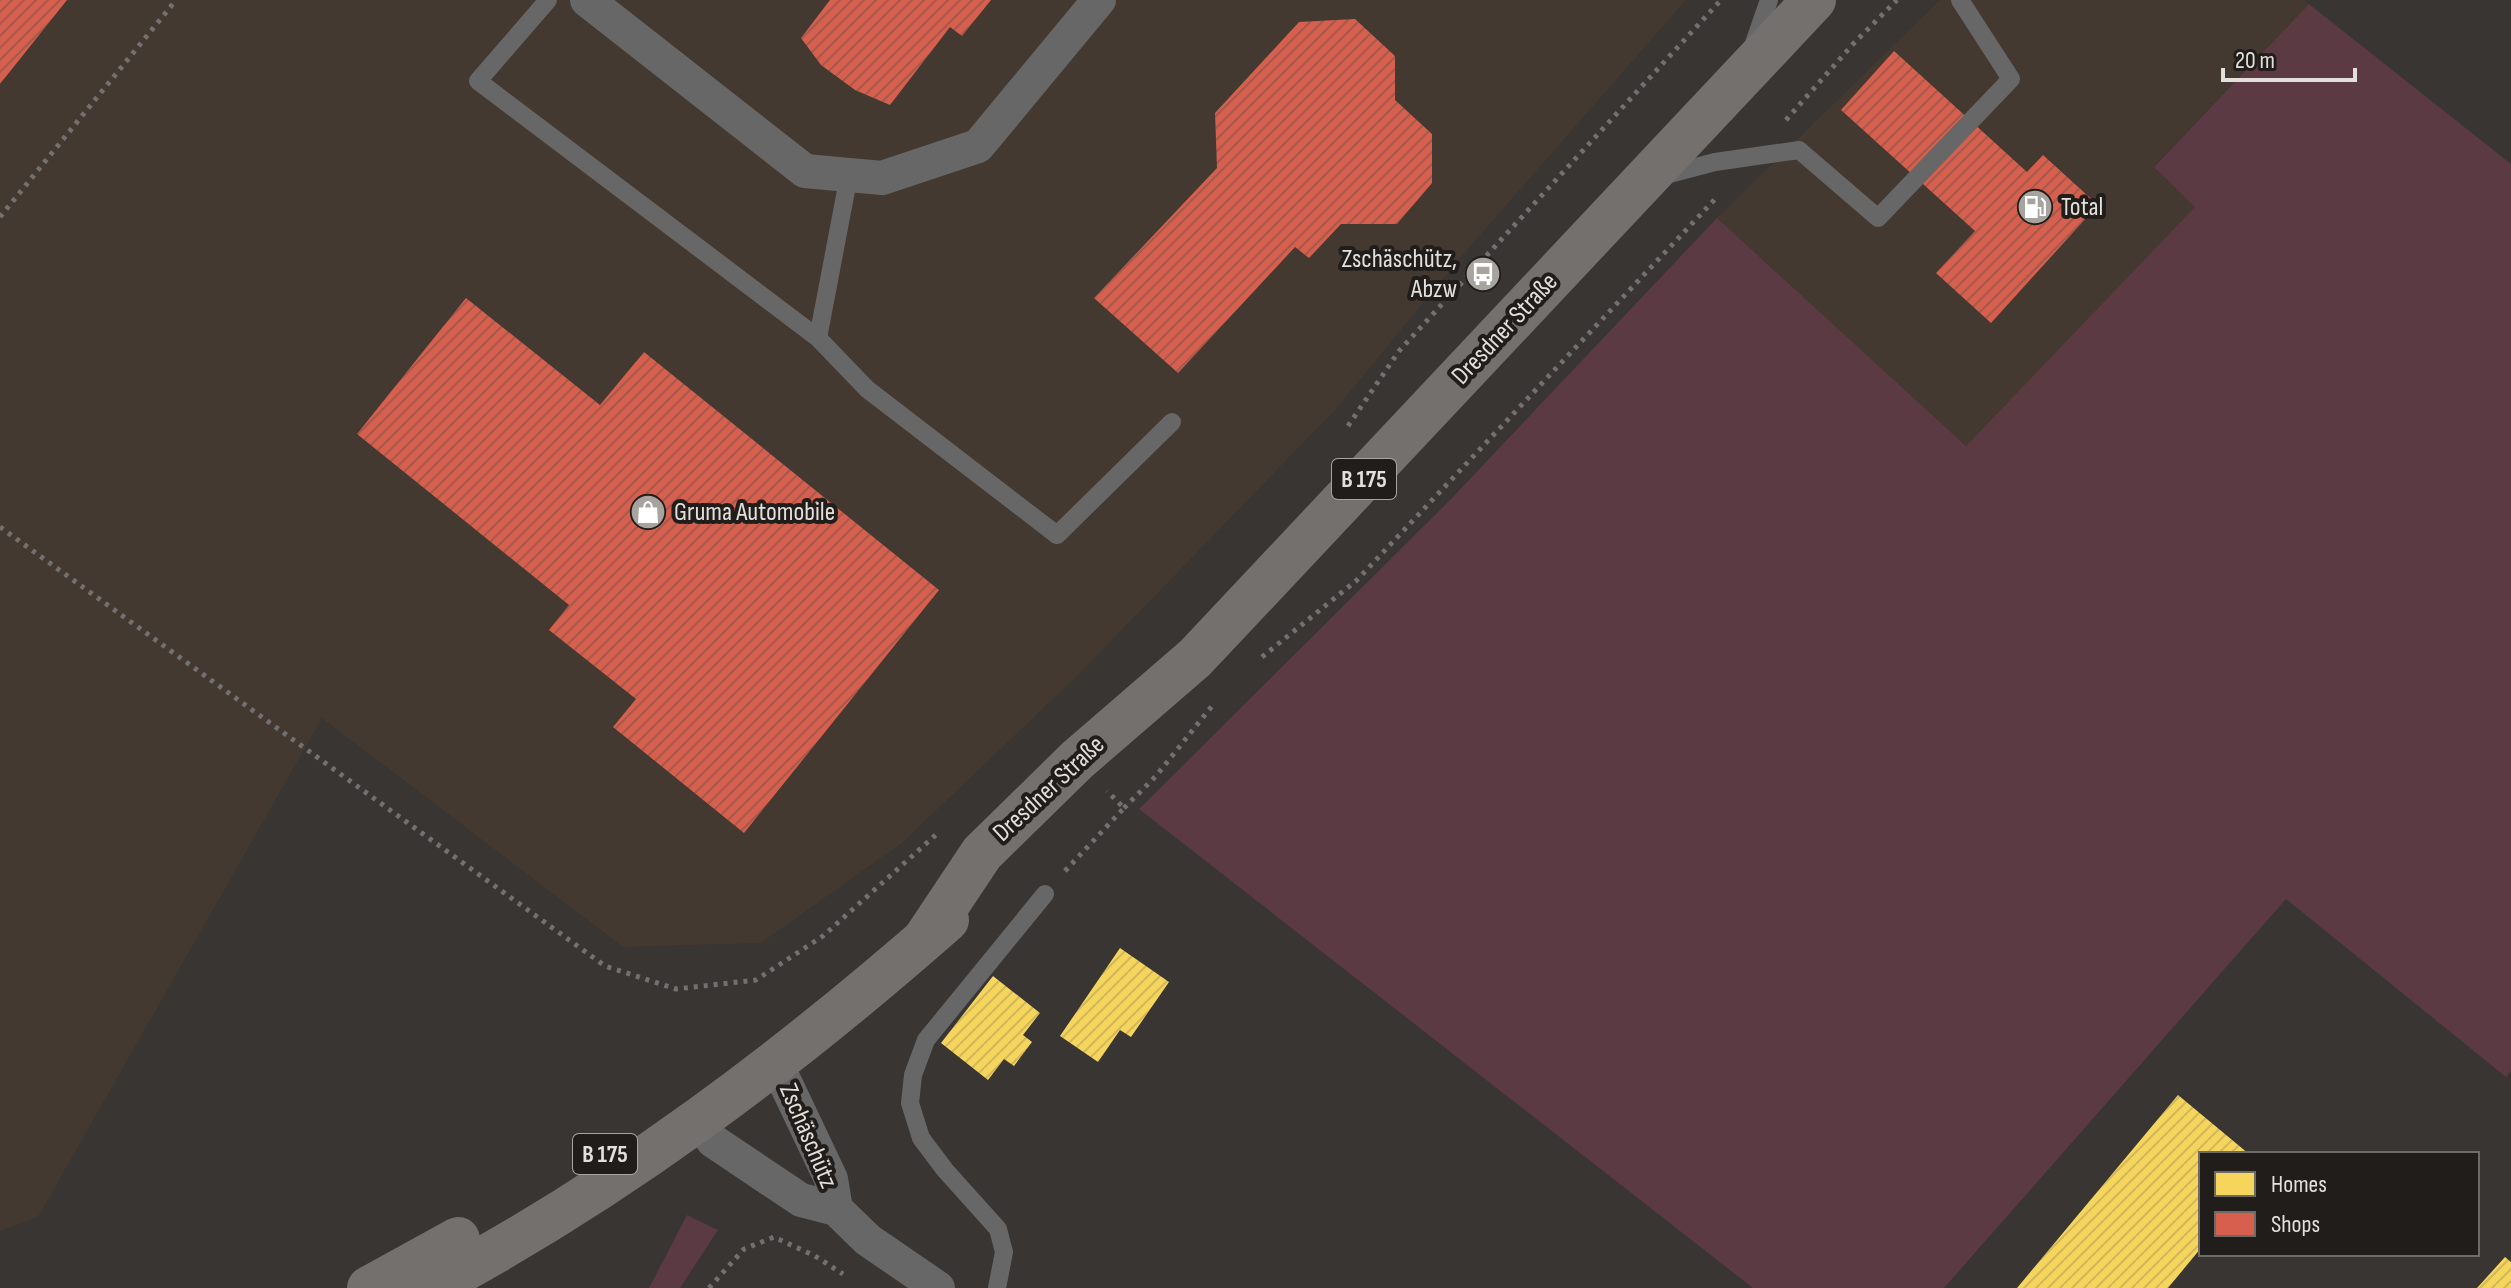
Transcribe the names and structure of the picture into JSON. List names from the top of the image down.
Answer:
{
  "streets": {
    "main road": ["Dresdner Straße", "B 175"],
    "street": ["Zschäschütz"]
  },
  "crossings": [
    ["Dresdner Straße", "B 175"],
    ["Dresdner Straße", "Zschäschütz"],
    ["B 175", "Zschäschütz"]
  ],
  "places": {
    "fuel station": ["Total"],
    "bus stop": ["Zschäschütz, Abzw"],
    "shop": ["Gruma Automobile"]
  },
  "legend": ["Homes", "Shops"],
  "scale_bar": "20 m"
}
